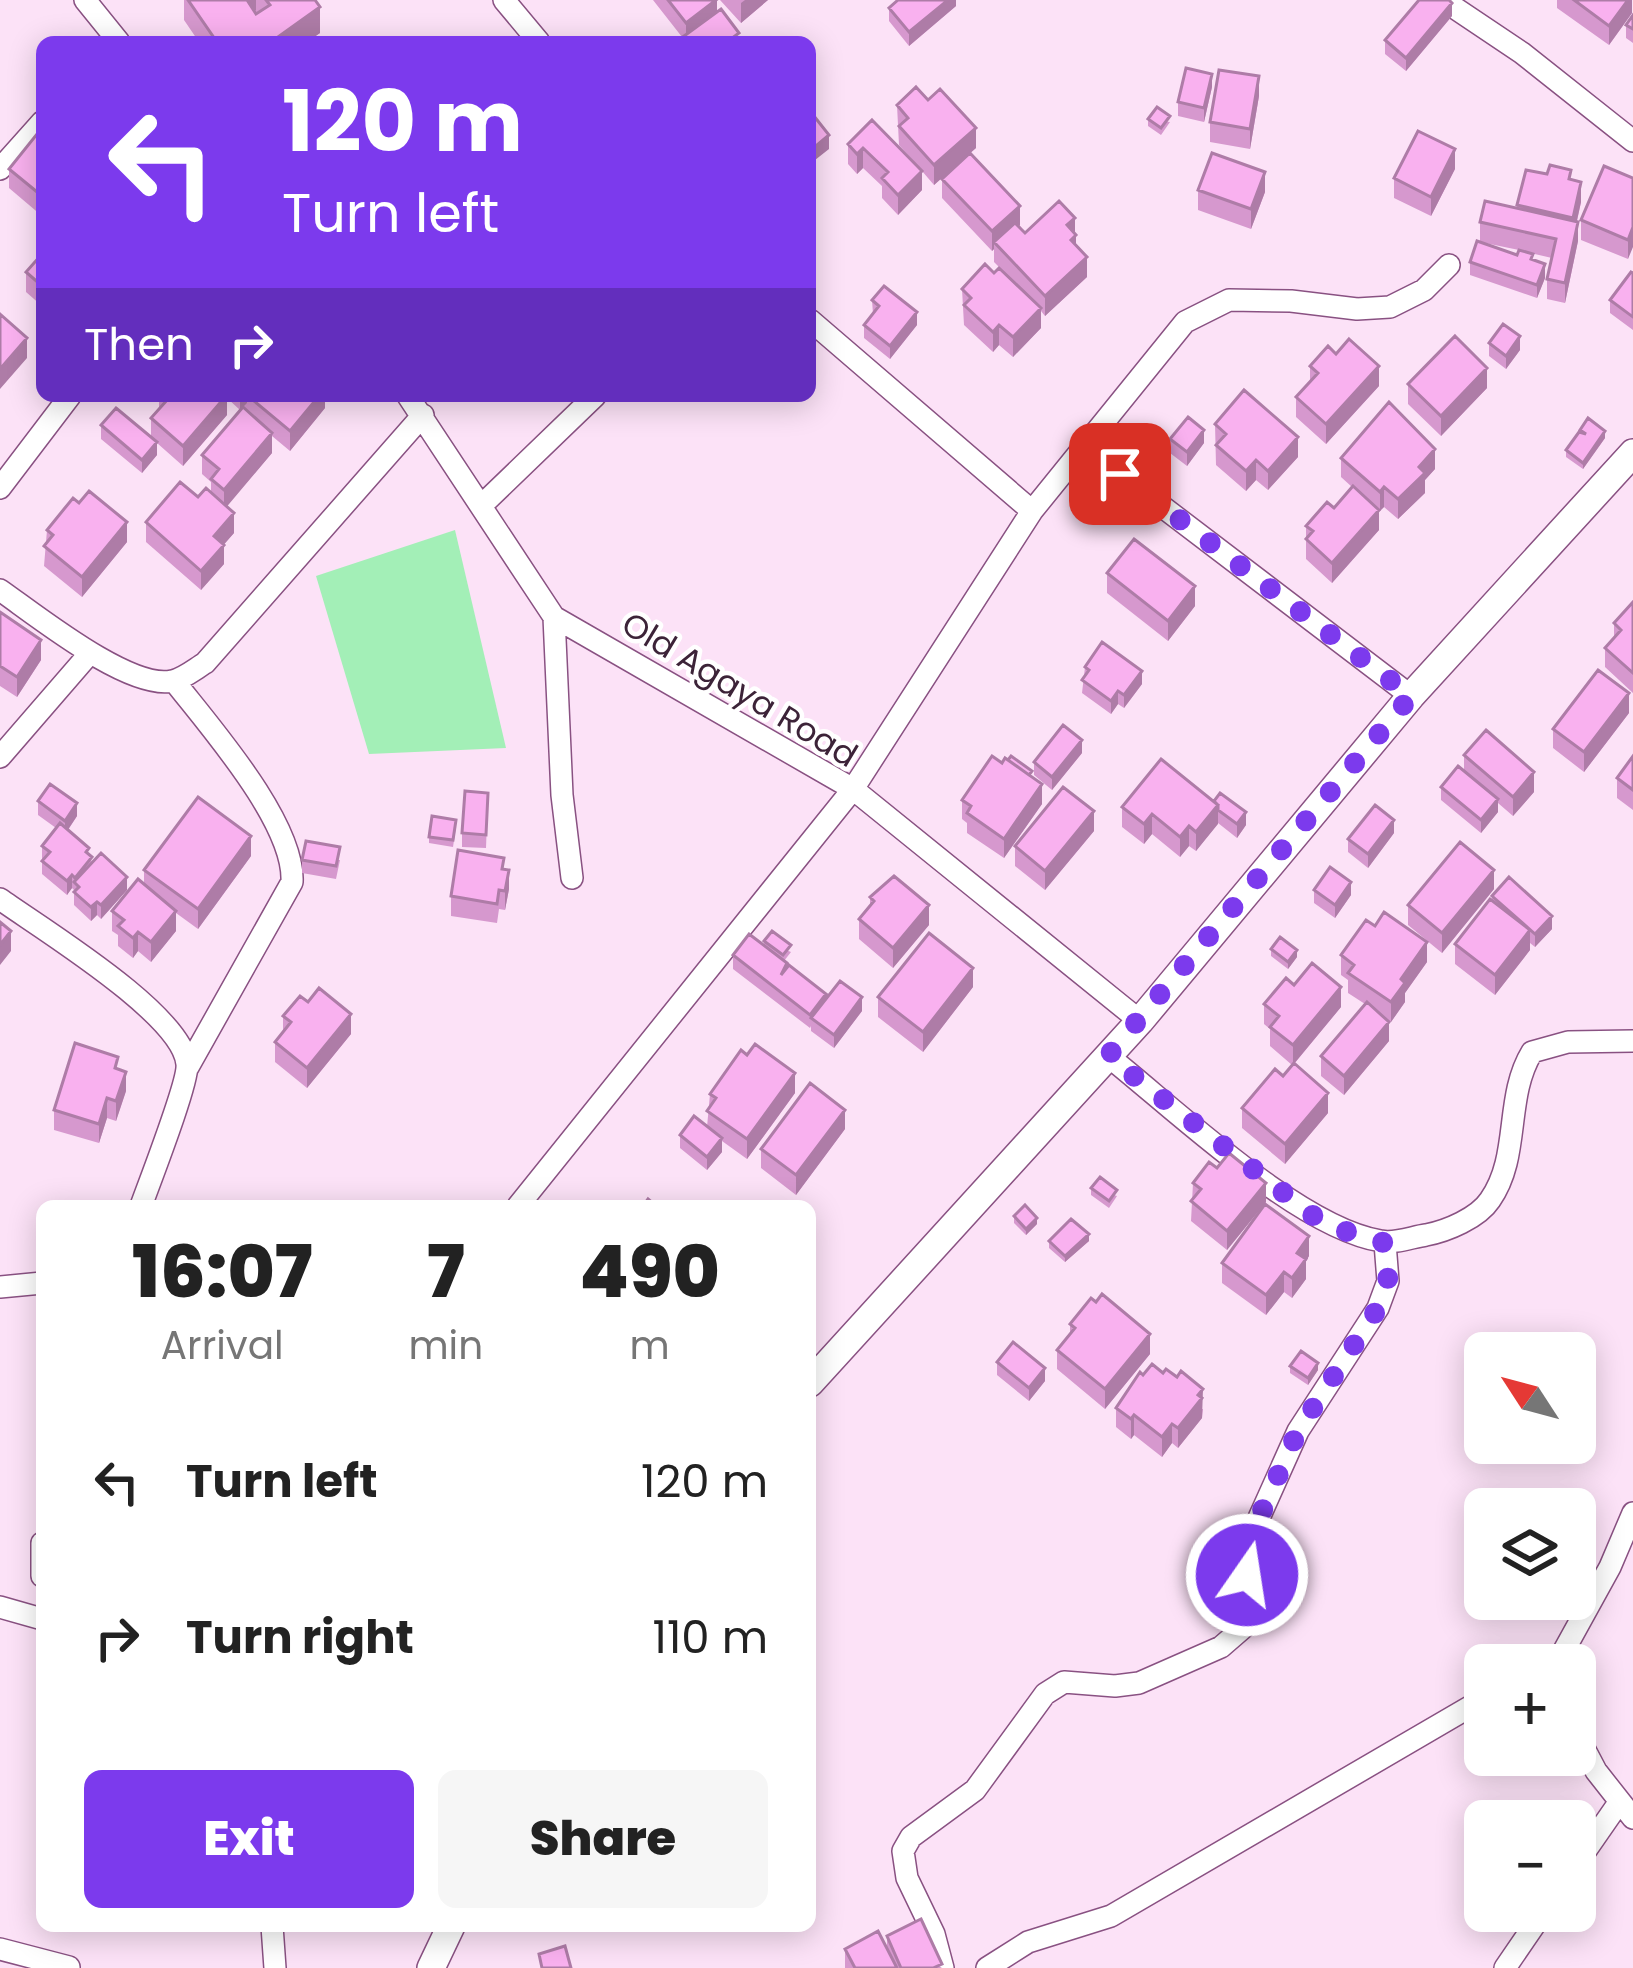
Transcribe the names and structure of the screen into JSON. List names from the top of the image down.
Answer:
{
  "streets": {
    "street": ["Old Agaya Road"]
  },
  "north": "top left",
  "page": {
    "turn": ["120 m", "Turn left"],
    "then": "Then",
    "eta": [
      "16:07",
      "Arrival",
      "7",
      "min",
      "490",
      "m"
    ],
    "map_buttons": ["+", "−"],
    "list": [
      {
        "name": "Turn left",
        "value": "120 m"
      },
      {
        "name": "Turn right",
        "value": "110 m"
      }
    ],
    "buttons": ["Exit", "Share"]
  }
}
